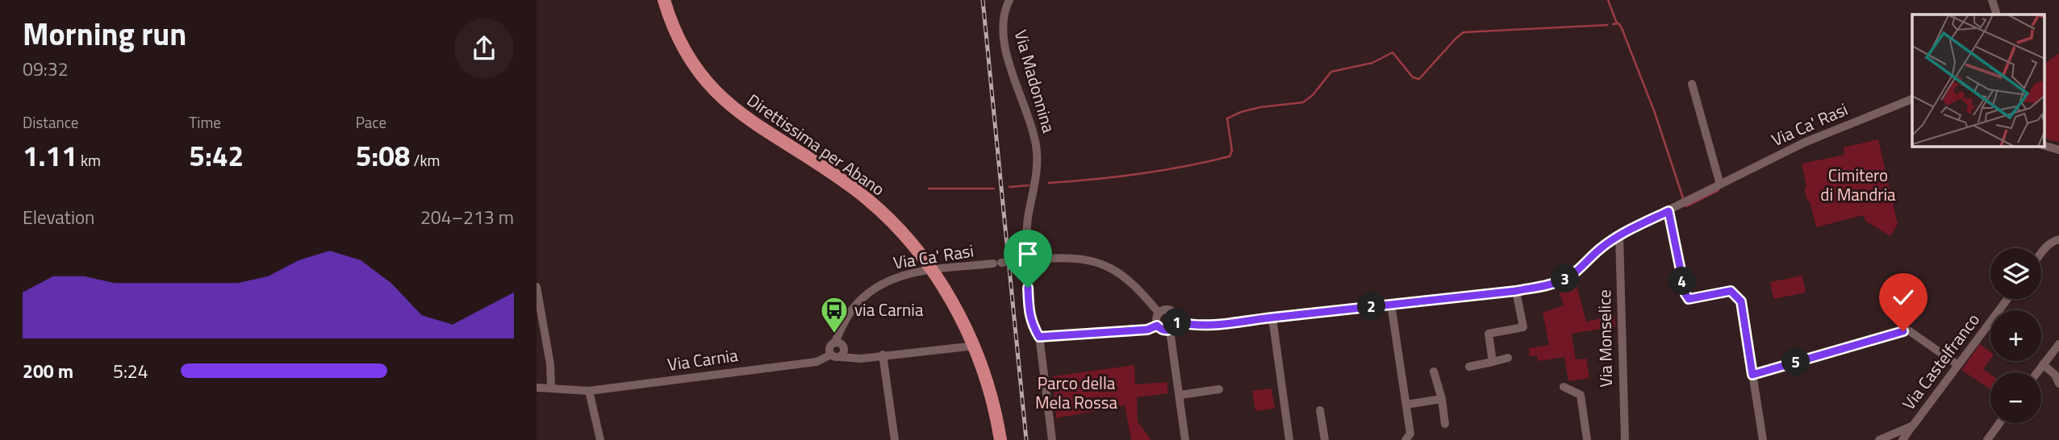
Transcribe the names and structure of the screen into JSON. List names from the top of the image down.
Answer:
{
  "streets": {
    "highway": ["Direttissima per Abano"],
    "street": [
      "Via Madonnina",
      "Via Ca' Rasi",
      "Via Monselice",
      "Via Carnia",
      "Via Castelfranco"
    ]
  },
  "crossings": [
    ["Via Ca' Rasi", "Via Monselice"],
    ["Via Ca' Rasi", "Via Carnia"]
  ],
  "parks": ["Cimitero di Mandria", "Parco della Mela Rossa"],
  "places": {
    "bus stop": ["via Carnia"]
  },
  "page": {
    "heading": ["Morning run", "09:32"],
    "stats": [
      ["Distance", "1.11 km"],
      ["Time", "5:42"],
      ["Pace", "5:08 /km"]
    ],
    "chart": ["Elevation", "204–213 m"],
    "map_buttons": ["+", "−"],
    "pins": [
      "3",
      "4",
      "2",
      "1",
      "5"
    ],
    "list": [
      {
        "name": "200 m",
        "note": "5:24"
      }
    ]
  }
}
